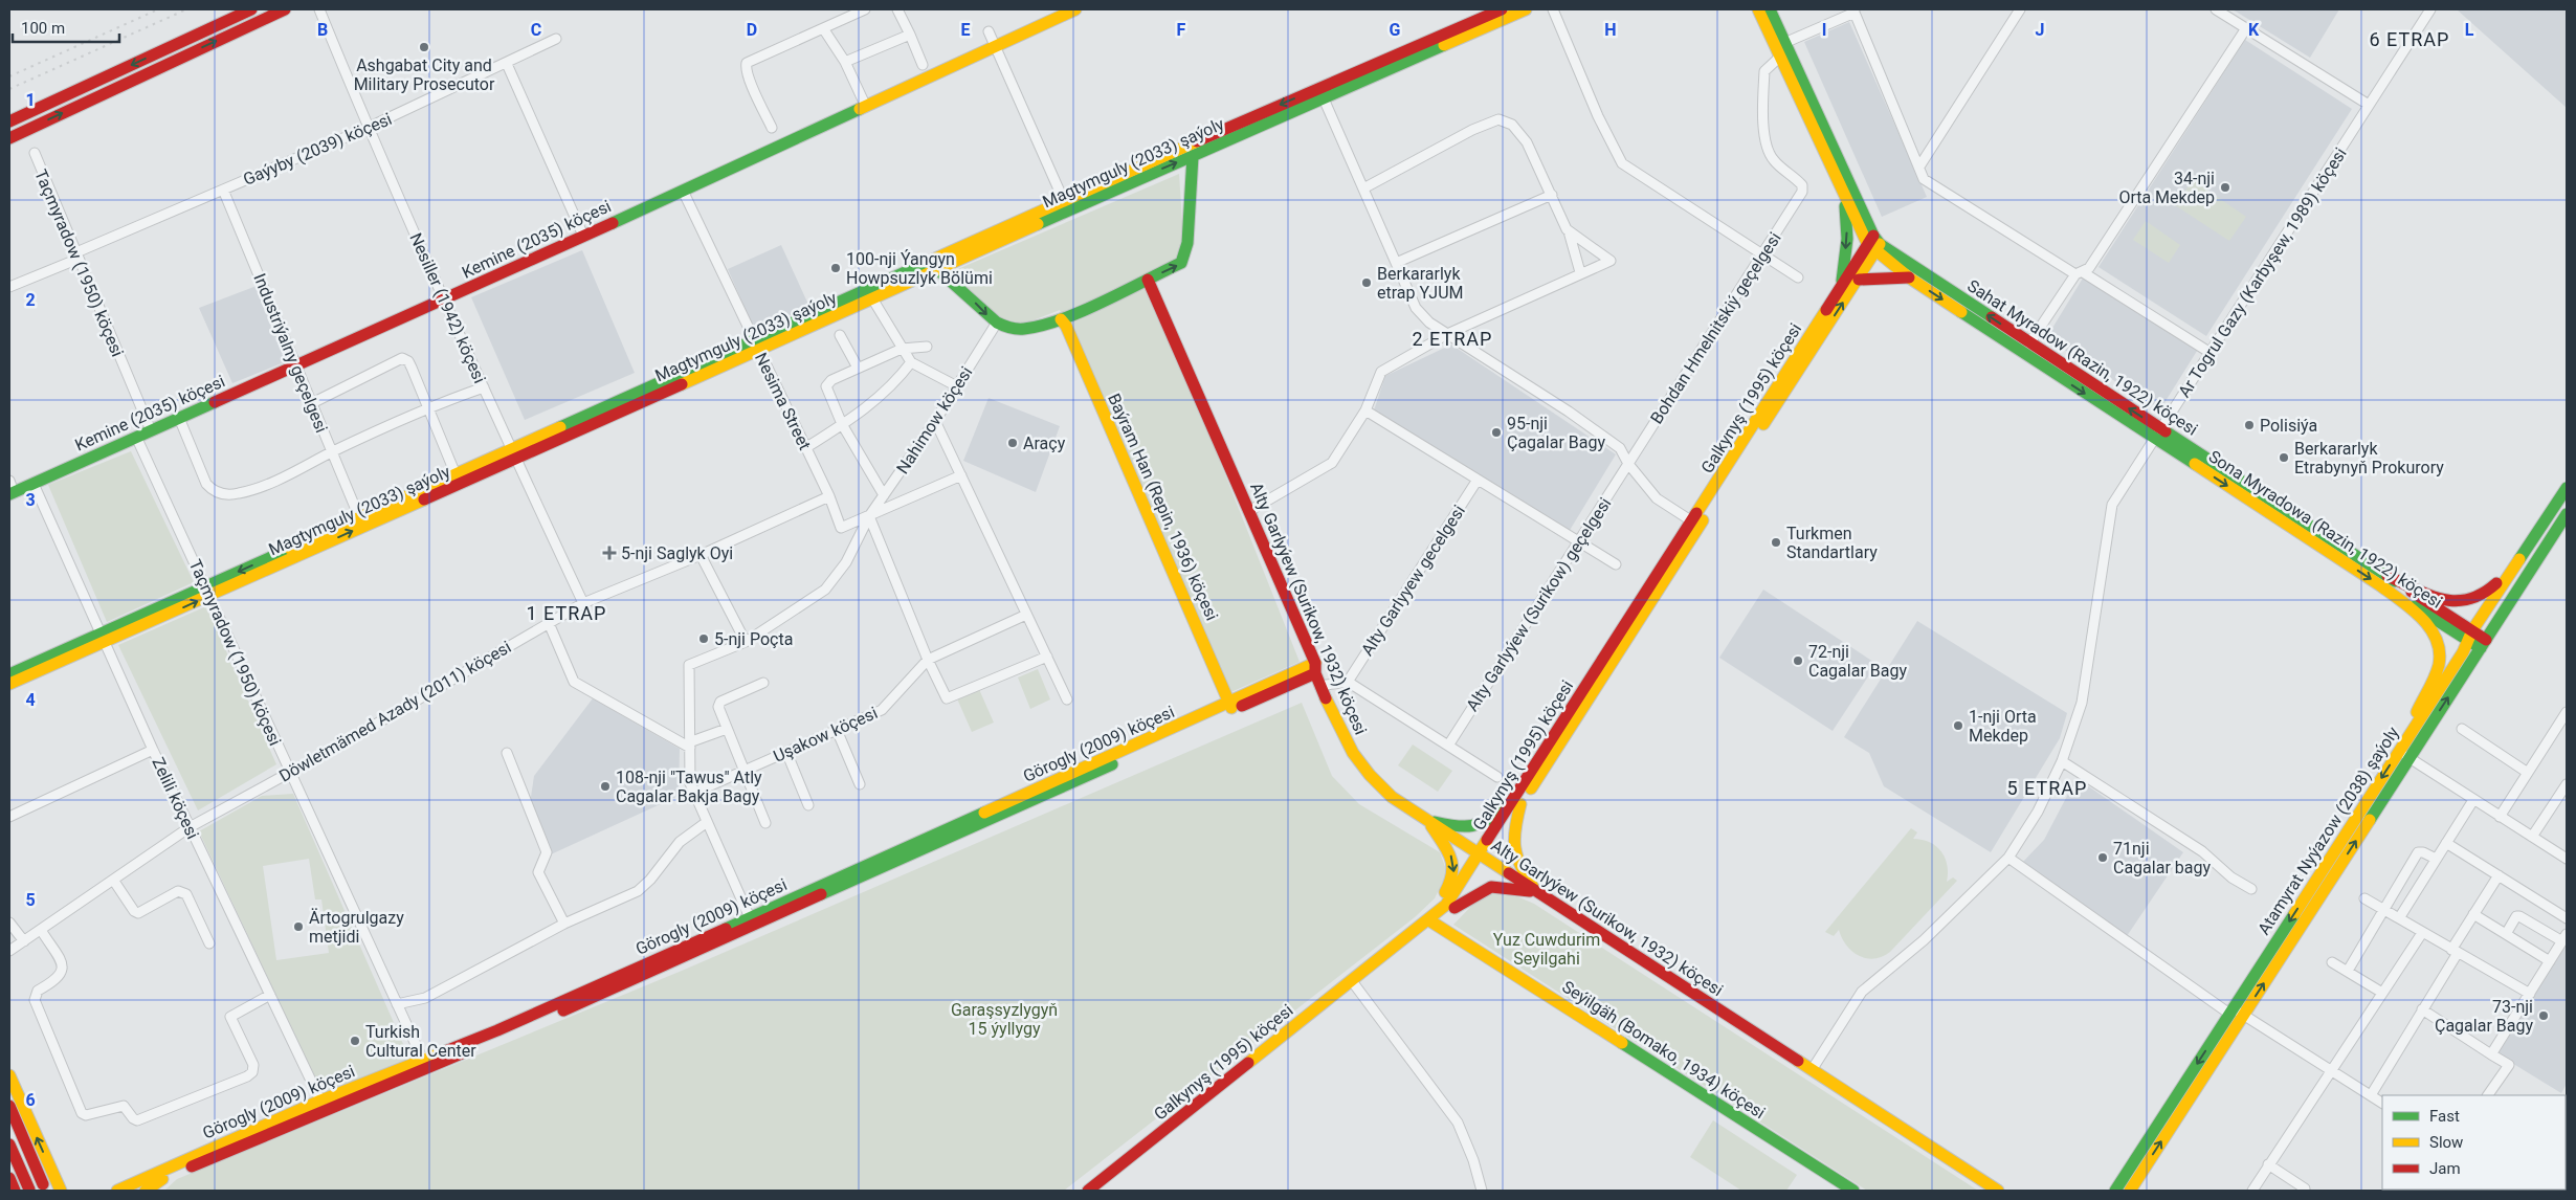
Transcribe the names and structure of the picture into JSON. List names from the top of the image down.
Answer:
{
  "streets": {
    "main road": [
      "Magtymguly (2033) şaýoly",
      "Kemine (2035) köçesi",
      "Sahat Myradow (Razin, 1922) köçesi",
      "Galkynyş (1995) köçesi",
      "Baýram Han (Repin, 1936) köçesi",
      "Sona Myradowa (Razin, 1922) köçesi",
      "Alty Garlyýew (Surikow, 1932) köçesi",
      "Görogly (2009) köçesi",
      "Atamyrat Nyýazow (2038) şaýoly",
      "Seýilgäh (Bomako, 1934) köçesi"
    ],
    "street": [
      "Gaýyby (2039) köçesi",
      "Taçmyradow (1950) köçesi",
      "Ar Togrul Gazy (Karbyşew, 1989) köçesi",
      "Nesiller (1942) köçesi",
      "Bohdan Hmelnitskiý geçelgesi",
      "Industriýalny geçelgesi",
      "Nesima Street",
      "Nahimow köçesi",
      "Alty Garlyyew gecelgesi",
      "Alty Garlyýew (Surikow) geçelgesi",
      "Döwletmämed Azady (2011) köçesi",
      "Uşakow köçesi",
      "Zelili köçesi"
    ]
  },
  "crossings": [
    ["Gaýyby (2039) köçesi", "Taçmyradow (1950) köçesi"],
    ["Gaýyby (2039) köçesi", "Nesiller (1942) köçesi"],
    ["Gaýyby (2039) köçesi", "Industriýalny geçelgesi"],
    ["Magtymguly (2033) şaýoly", "Taçmyradow (1950) köçesi"],
    ["Magtymguly (2033) şaýoly", "Nesiller (1942) köçesi"],
    ["Magtymguly (2033) şaýoly", "Industriýalny geçelgesi"],
    ["Magtymguly (2033) şaýoly", "Nesima Street"],
    ["Magtymguly (2033) şaýoly", "Zelili köçesi"],
    ["Kemine (2035) köçesi", "Taçmyradow (1950) köçesi"],
    ["Kemine (2035) köçesi", "Nesiller (1942) köçesi"],
    ["Kemine (2035) köçesi", "Industriýalny geçelgesi"],
    ["Kemine (2035) köçesi", "Nesima Street"],
    ["Kemine (2035) köçesi", "Zelili köçesi"],
    ["Taçmyradow (1950) köçesi", "Döwletmämed Azady (2011) köçesi"],
    ["Taçmyradow (1950) köçesi", "Görogly (2009) köçesi"],
    ["Ar Togrul Gazy (Karbyşew, 1989) köçesi", "Sahat Myradow (Razin, 1922) köçesi"],
    ["Ar Togrul Gazy (Karbyşew, 1989) köçesi", "Sona Myradowa (Razin, 1922) köçesi"],
    ["Ar Togrul Gazy (Karbyşew, 1989) köçesi", "Alty Garlyýew (Surikow, 1932) köçesi"],
    ["Nesiller (1942) köçesi", "Döwletmämed Azady (2011) köçesi"],
    ["Bohdan Hmelnitskiý geçelgesi", "Alty Garlyýew (Surikow) geçelgesi"],
    ["Sahat Myradow (Razin, 1922) köçesi", "Galkynyş (1995) köçesi"],
    ["Sahat Myradow (Razin, 1922) köçesi", "Sona Myradowa (Razin, 1922) köçesi"],
    ["Galkynyş (1995) köçesi", "Sona Myradowa (Razin, 1922) köçesi"],
    ["Galkynyş (1995) köçesi", "Alty Garlyýew (Surikow, 1932) köçesi"],
    ["Galkynyş (1995) köçesi", "Seýilgäh (Bomako, 1934) köçesi"],
    ["Nesima Street", "Nahimow köçesi"],
    ["Nesima Street", "Döwletmämed Azady (2011) köçesi"],
    ["Baýram Han (Repin, 1936) köçesi", "Görogly (2009) köçesi"],
    ["Sona Myradowa (Razin, 1922) köçesi", "Atamyrat Nyýazow (2038) şaýoly"],
    ["Alty Garlyýew (Surikow, 1932) köçesi", "Görogly (2009) köçesi"],
    ["Döwletmämed Azady (2011) köçesi", "Zelili köçesi"],
    ["Görogly (2009) köçesi", "Zelili köçesi"]
  ],
  "one_way": ["Sahat Myradow (Razin, 1922) köçesi", "Sona Myradowa (Razin, 1922) köçesi"],
  "districts": [
    "6 ETRAP",
    "2 ETRAP",
    "1 ETRAP",
    "5 ETRAP"
  ],
  "parks": ["Yuz Cuwdurim Seyilgahi", "Garaşsyzlygyň 15 ýyllygy"],
  "places": {
    "other": [
      "Ashgabat City and Military Prosecutor",
      "34-nji Orta Mekdep",
      "100-nji Ýangyn Howpsuzlyk Bölümi",
      "Berkararlyk etrap YJUM",
      "Polisiýa",
      "95-nji Çagalar Bagy",
      "Araçy",
      "Berkararlyk Etrabynyň Prokurory",
      "Turkmen Standartlary",
      "5-nji Poçta",
      "72-nji Cagalar Bagy",
      "1-nji Orta Mekdep",
      "108-nji \"Tawus\" Atly Cagalar Bakja Bagy",
      "71nji Cagalar bagy",
      "Ärtogrulgazy metjidi",
      "73-nji Çagalar Bagy",
      "Turkish Cultural Center"
    ],
    "health": ["5-nji Saglyk Oyi"]
  },
  "legend": ["Fast", "Slow", "Jam"],
  "scale_bar": "100 m",
  "grid": {
    "columns": [
      "B",
      "C",
      "D",
      "E",
      "F",
      "G",
      "H",
      "I",
      "J",
      "K",
      "L"
    ],
    "rows": [
      "1",
      "2",
      "3",
      "4",
      "5",
      "6"
    ]
  }
}
